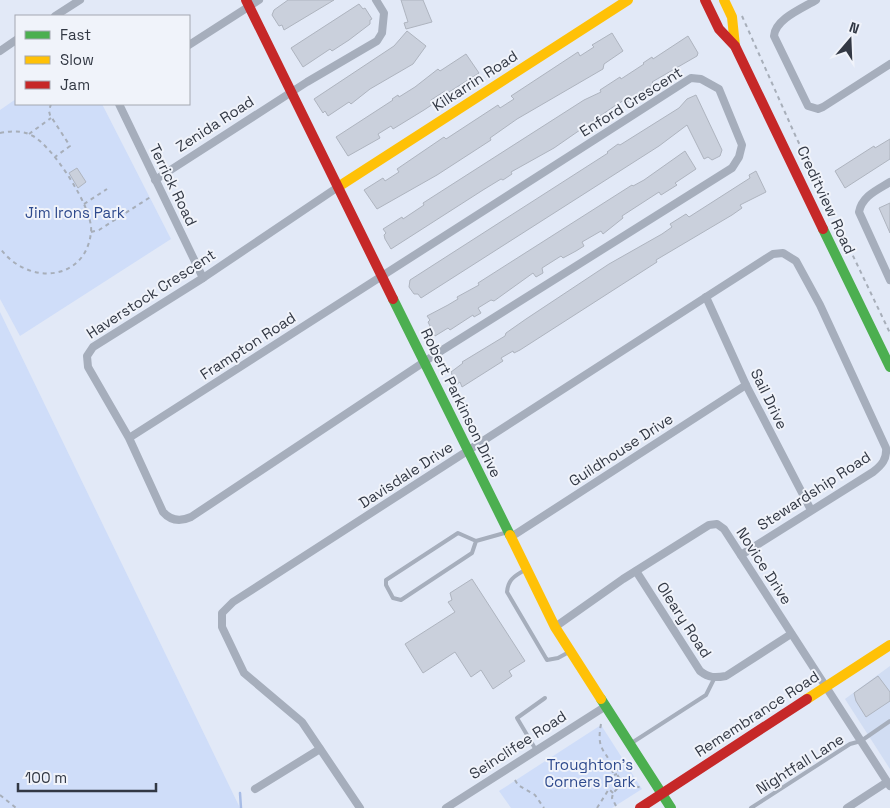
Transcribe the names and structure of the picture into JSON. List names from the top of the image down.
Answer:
{
  "streets": {
    "street": [
      "Kilkarrin Road",
      "Enford Crescent",
      "Zenida Road",
      "Terrick Road",
      "Creditview Road",
      "Haverstock Crescent",
      "Frampton Road",
      "Sail Drive",
      "Robert Parkinson Drive",
      "Guildhouse Drive",
      "Davisdale Drive",
      "Stewardship Road",
      "Novice Drive",
      "Oleary Road",
      "Remembrance Road",
      "Seinclifee Road"
    ],
    "lane": ["Nightfall Lane"]
  },
  "crossings": [
    ["Kilkarrin Road", "Haverstock Crescent"],
    ["Kilkarrin Road", "Robert Parkinson Drive"],
    ["Enford Crescent", "Haverstock Crescent"],
    ["Enford Crescent", "Frampton Road"],
    ["Enford Crescent", "Robert Parkinson Drive"],
    ["Zenida Road", "Terrick Road"],
    ["Zenida Road", "Robert Parkinson Drive"],
    ["Terrick Road", "Haverstock Crescent"],
    ["Haverstock Crescent", "Frampton Road"],
    ["Haverstock Crescent", "Robert Parkinson Drive"],
    ["Frampton Road", "Robert Parkinson Drive"],
    ["Sail Drive", "Guildhouse Drive"],
    ["Sail Drive", "Davisdale Drive"],
    ["Sail Drive", "Stewardship Road"],
    ["Robert Parkinson Drive", "Guildhouse Drive"],
    ["Robert Parkinson Drive", "Davisdale Drive"],
    ["Robert Parkinson Drive", "Novice Drive"],
    ["Robert Parkinson Drive", "Remembrance Road"],
    ["Robert Parkinson Drive", "Seinclifee Road"],
    ["Davisdale Drive", "Stewardship Road"],
    ["Stewardship Road", "Novice Drive"],
    ["Novice Drive", "Oleary Road"],
    ["Novice Drive", "Remembrance Road"],
    ["Novice Drive", "Nightfall Lane"]
  ],
  "parks": ["Jim Irons Park", "Troughton's Corners Park"],
  "legend": ["Fast", "Slow", "Jam"],
  "scale_bar": "100 m",
  "north": "top"
}
